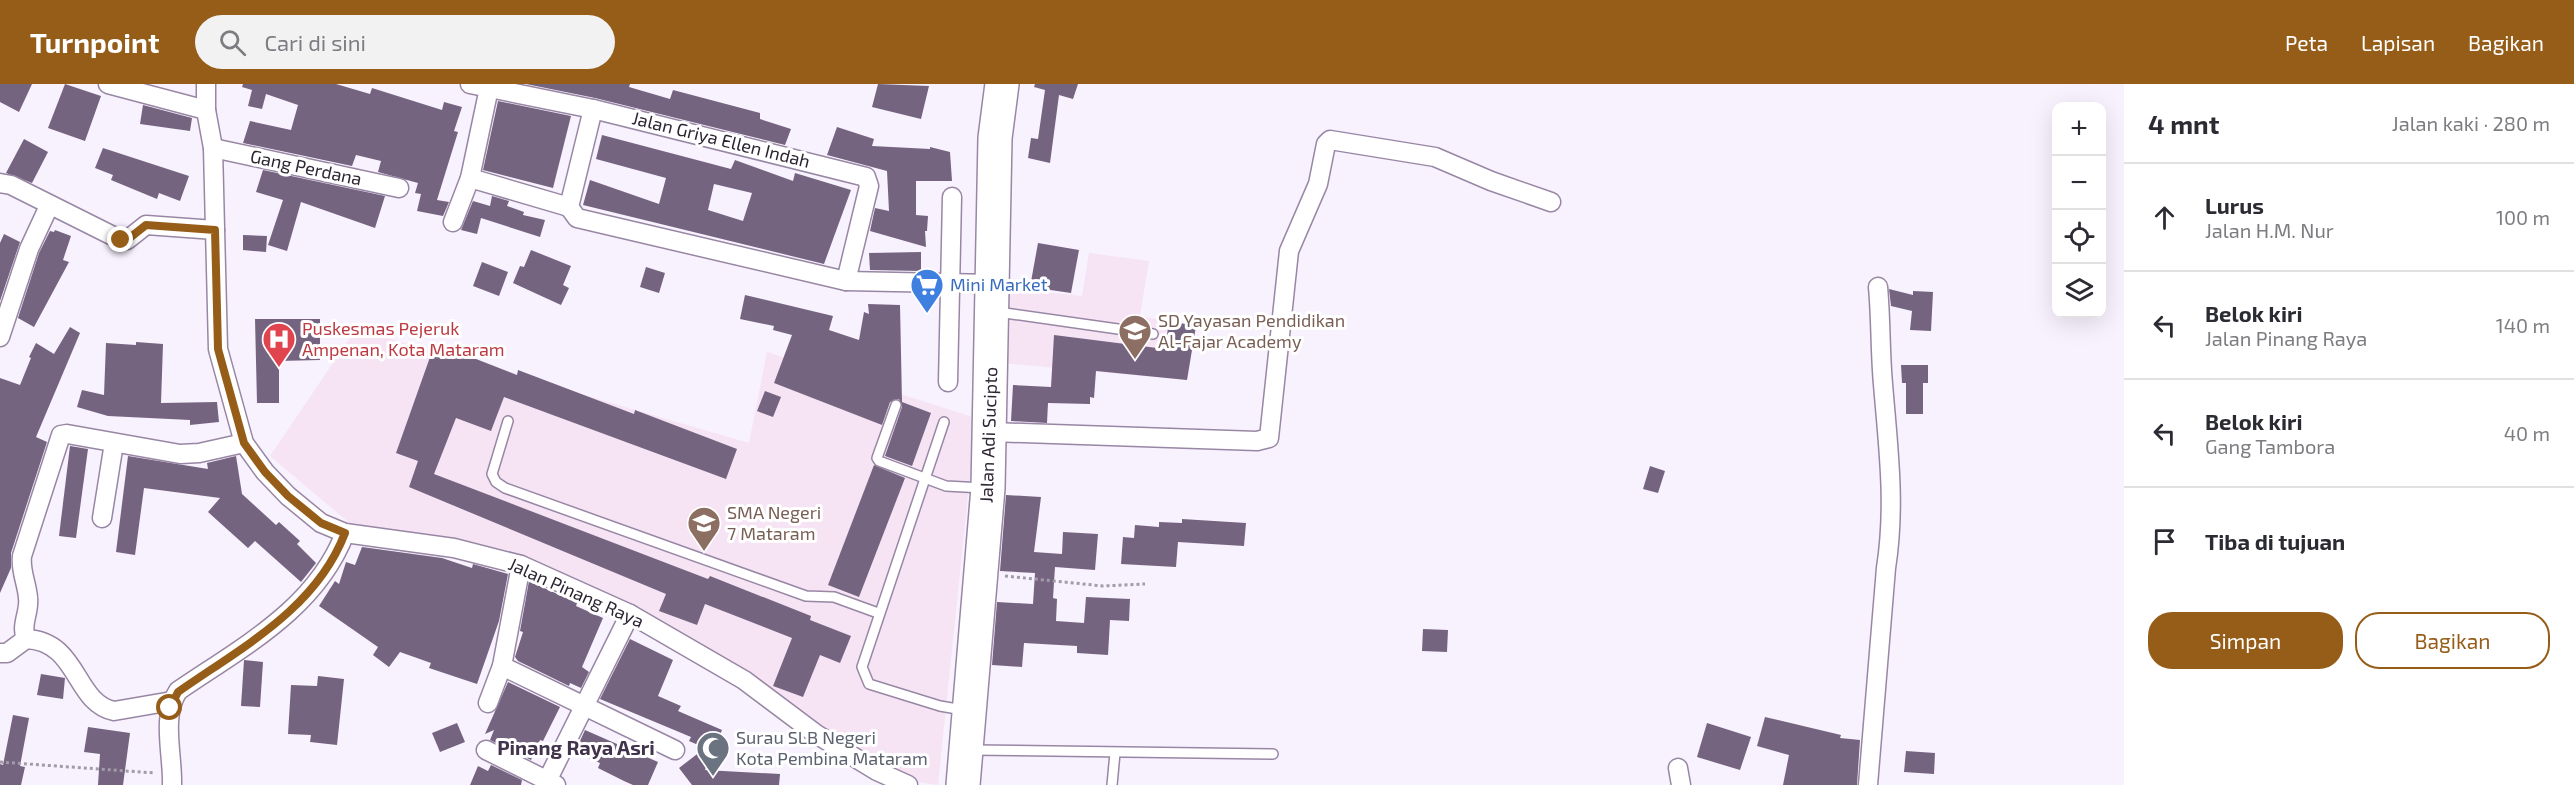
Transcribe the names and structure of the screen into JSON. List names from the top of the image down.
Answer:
{
  "streets": {
    "highway": ["Jalan Adi Sucipto"],
    "street": ["Jalan Griya Ellen Indah", "Gang Perdana", "Jalan Pinang Raya"]
  },
  "crossings": [
    ["Gang Perdana", "Jalan Pinang Raya"]
  ],
  "districts": ["Pinang Raya Asri"],
  "places": {
    "supermarket": ["Mini Market"],
    "school or university": ["SD Yayasan Pendidikan Al-Fajar Academy", "SMA Negeri 7 Mataram"],
    "hospital": ["Puskesmas Pejeruk Ampenan, Kota Mataram"],
    "mosque": ["Surau SLB Negeri Kota Pembina Mataram"]
  },
  "page": {
    "header": "Turnpoint",
    "search": "Cari di sini",
    "nav": ["Peta", "Lapisan", "Bagikan"],
    "heading": ["4 mnt", "Jalan kaki · 280 m"],
    "map_buttons": ["+", "−"],
    "list": [
      ["Lurus", "Jalan H.M. Nur", "100 m"],
      ["Belok kiri", "Jalan Pinang Raya", "140 m"],
      ["Belok kiri", "Gang Tambora", "40 m"],
      "Tiba di tujuan"
    ],
    "buttons": ["Simpan", "Bagikan"]
  }
}
